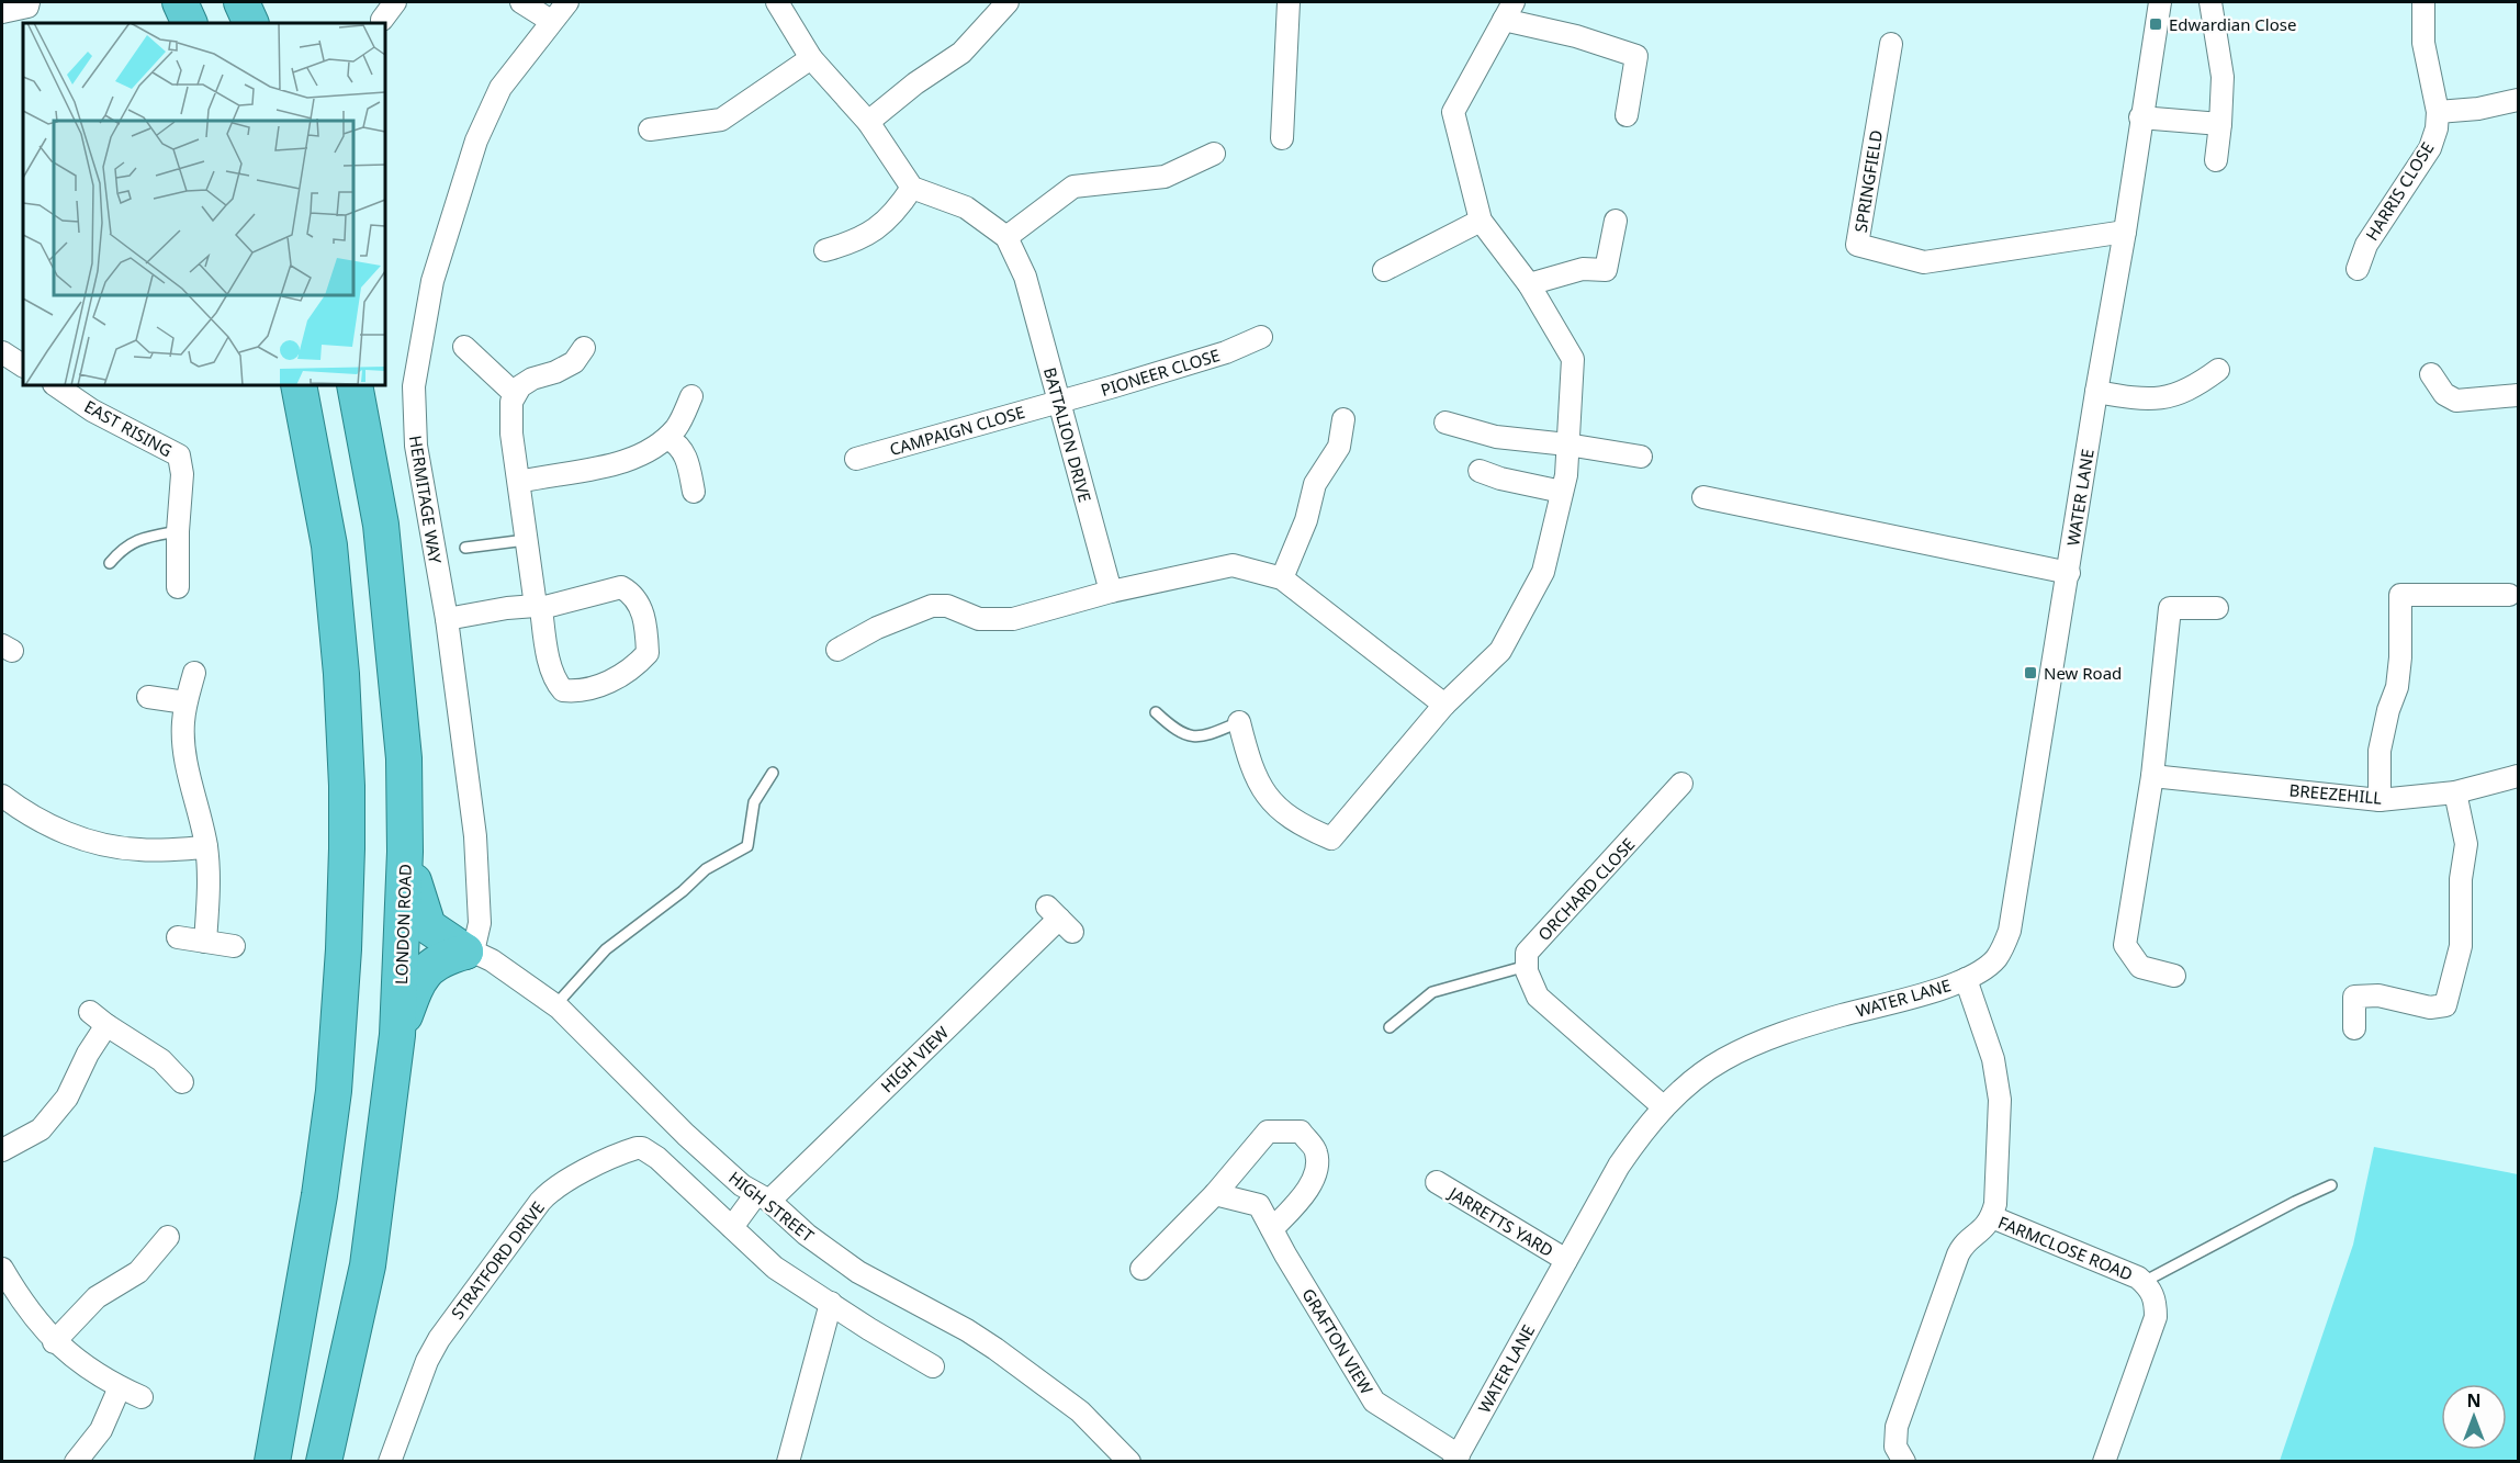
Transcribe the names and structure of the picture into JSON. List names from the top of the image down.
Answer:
{
  "streets": {
    "highway": ["LONDON ROAD"],
    "street": [
      "SPRINGFIELD",
      "HARRIS CLOSE",
      "PIONEER CLOSE",
      "EAST RISING",
      "CAMPAIGN CLOSE",
      "BATTALION DRIVE",
      "WATER LANE",
      "HERMITAGE WAY",
      "BREEZEHILL",
      "ORCHARD CLOSE",
      "HIGH VIEW",
      "HIGH STREET",
      "JARRETTS YARD",
      "FARMCLOSE ROAD",
      "STRATFORD DRIVE",
      "GRAFTON VIEW"
    ]
  },
  "crossings": [
    ["SPRINGFIELD", "WATER LANE"],
    ["PIONEER CLOSE", "CAMPAIGN CLOSE"],
    ["PIONEER CLOSE", "BATTALION DRIVE"],
    ["CAMPAIGN CLOSE", "BATTALION DRIVE"],
    ["WATER LANE", "JARRETTS YARD"],
    ["WATER LANE", "FARMCLOSE ROAD"],
    ["WATER LANE", "GRAFTON VIEW"],
    ["HERMITAGE WAY", "HIGH STREET"],
    ["HIGH VIEW", "HIGH STREET"]
  ],
  "places": {
    "transit": ["Edwardian Close", "New Road"]
  },
  "north": "top"
}
